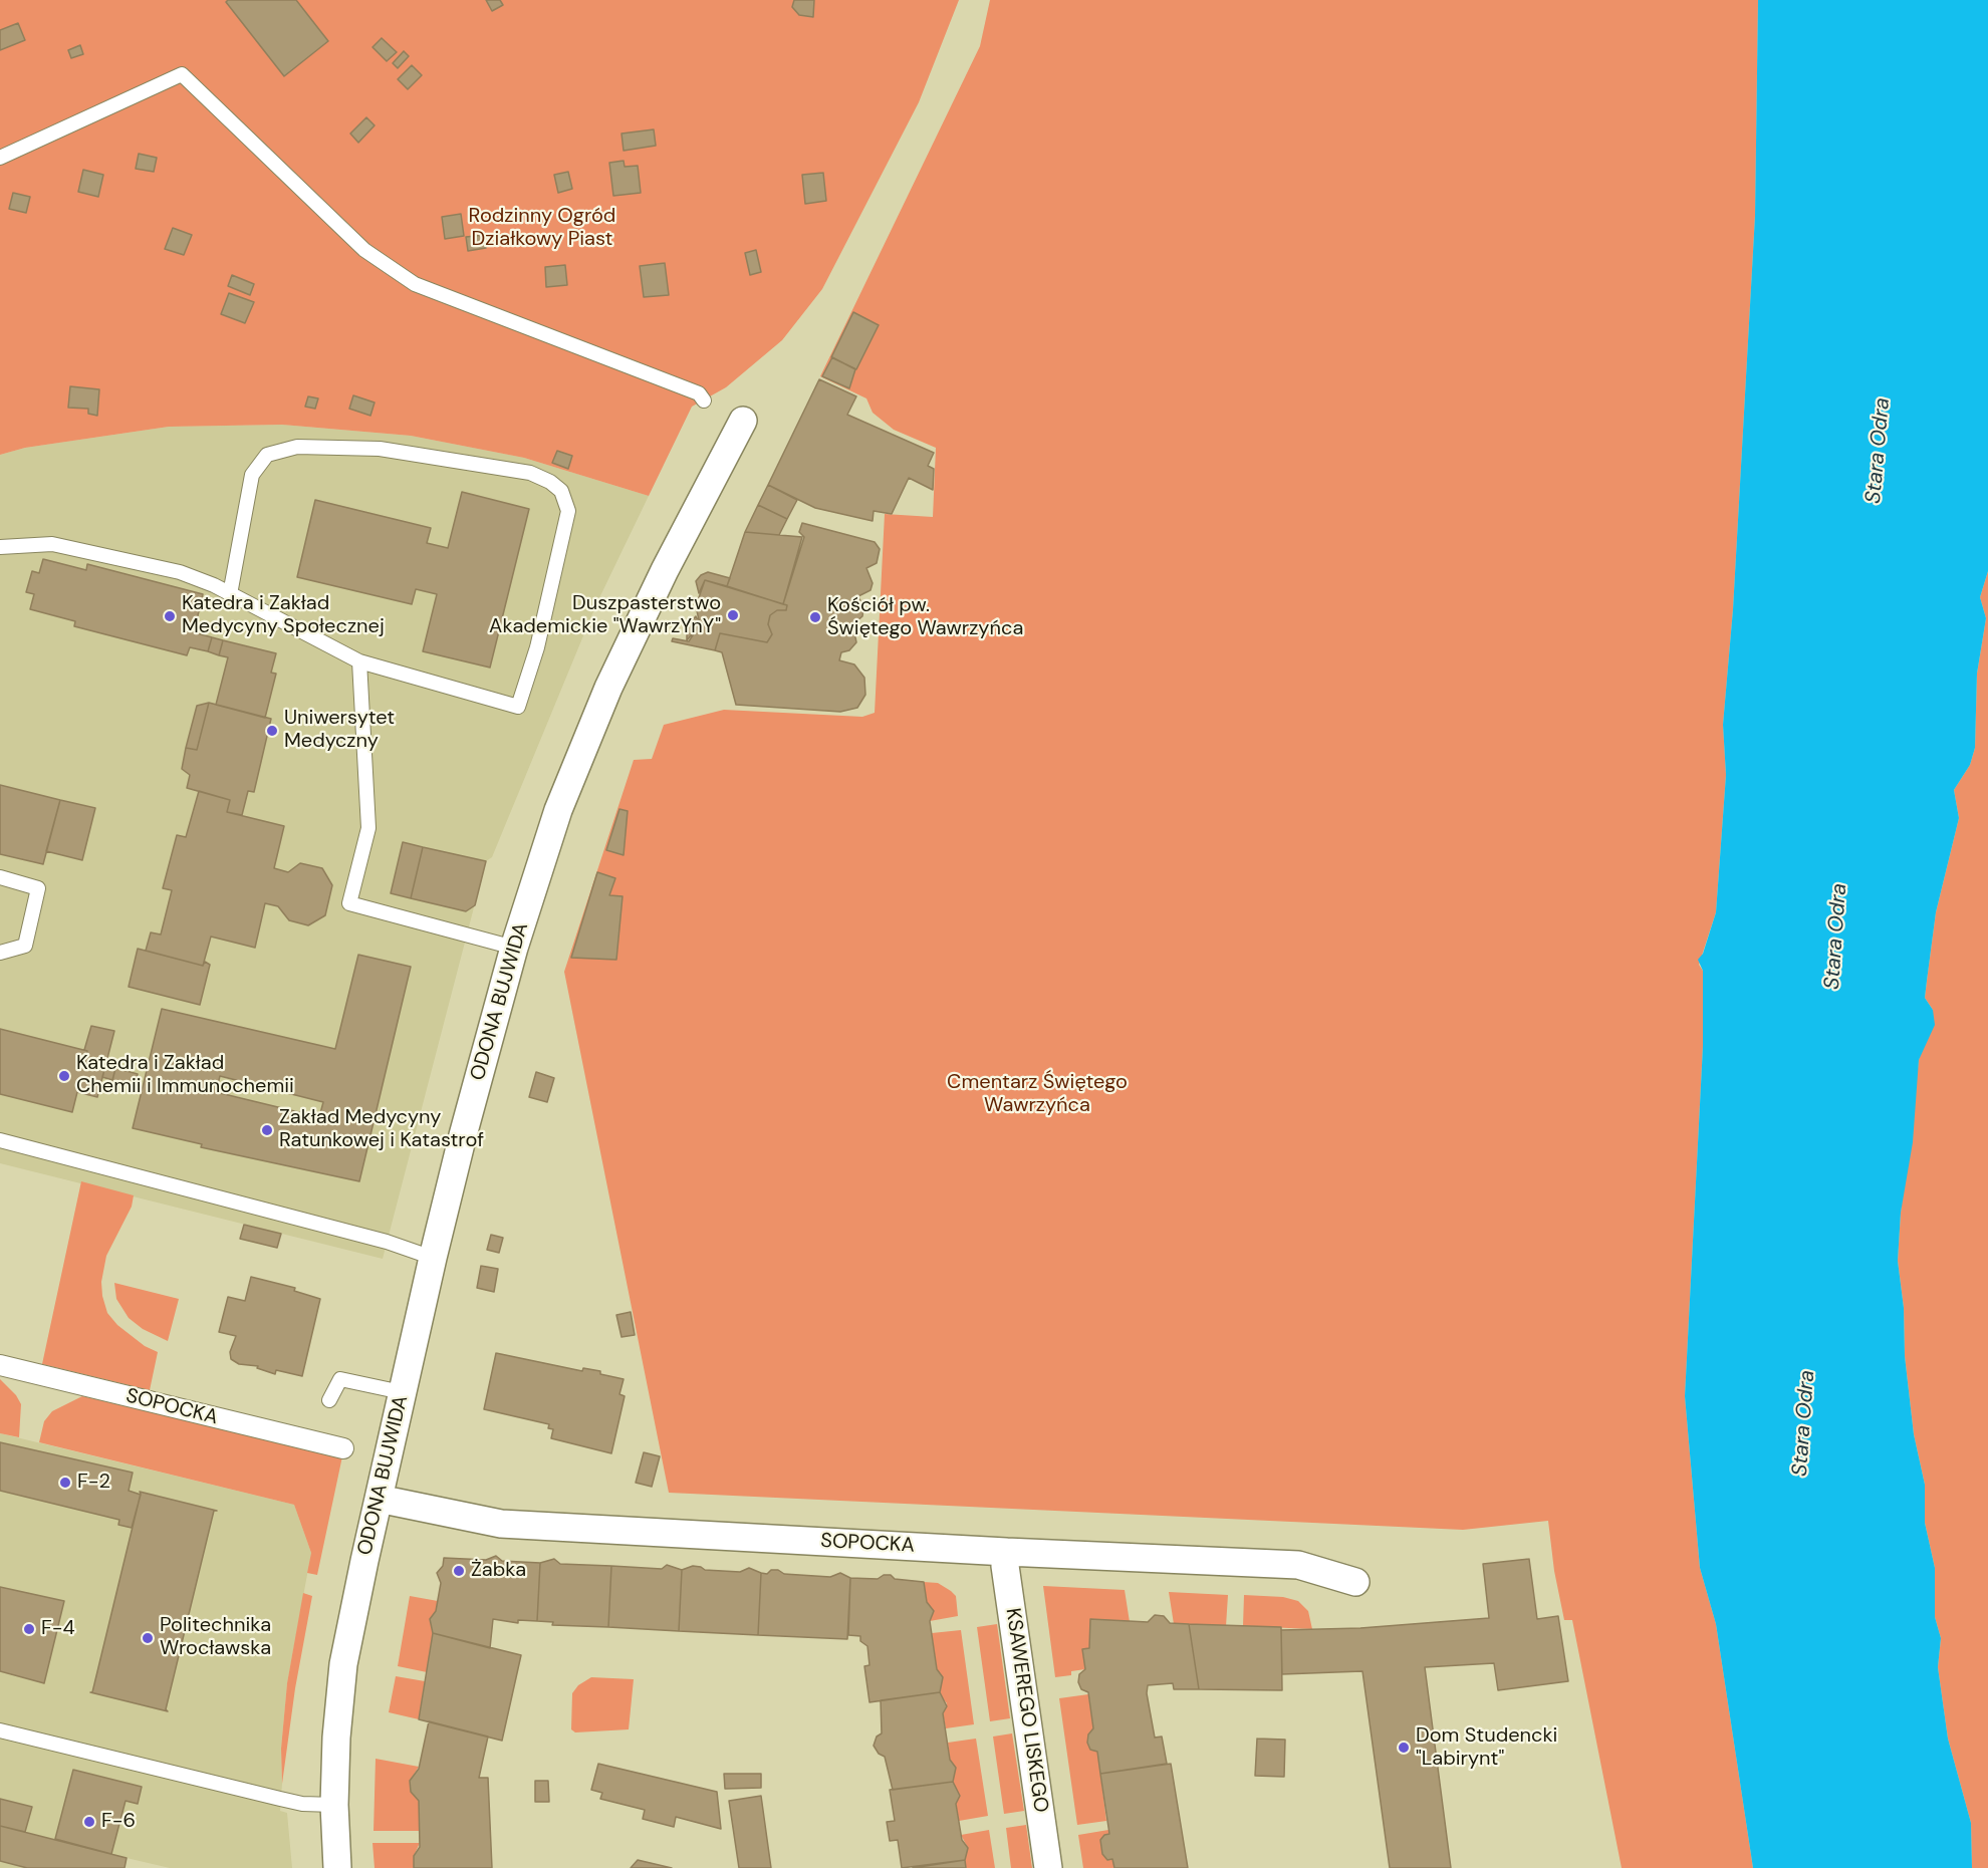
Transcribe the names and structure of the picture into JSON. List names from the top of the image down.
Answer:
{
  "streets": {
    "street": ["ODONA BUJWIDA", "SOPOCKA", "KSAWEREGO LISKEGO"]
  },
  "crossings": [
    ["ODONA BUJWIDA", "SOPOCKA"],
    ["SOPOCKA", "KSAWEREGO LISKEGO"]
  ],
  "water": ["Stara Odra"],
  "parks": ["Rodzinny Ogród Działkowy Piast", "Cmentarz Świętego Wawrzyńca"],
  "places": [
    "Duszpasterstwo Akademickie \"WawrzYnY\"",
    "Katedra i Zakład Medycyny Społecznej",
    "Kościół pw. Świętego Wawrzyńca",
    "Uniwersytet Medyczny",
    "Katedra i Zakład Chemii i Immunochemii",
    "Zakład Medycyny Ratunkowej i Katastrof",
    "F-2",
    "Żabka",
    "F-4",
    "Politechnika Wrocławska",
    "Dom Studencki \"Labirynt\"",
    "F-6"
  ]
}
